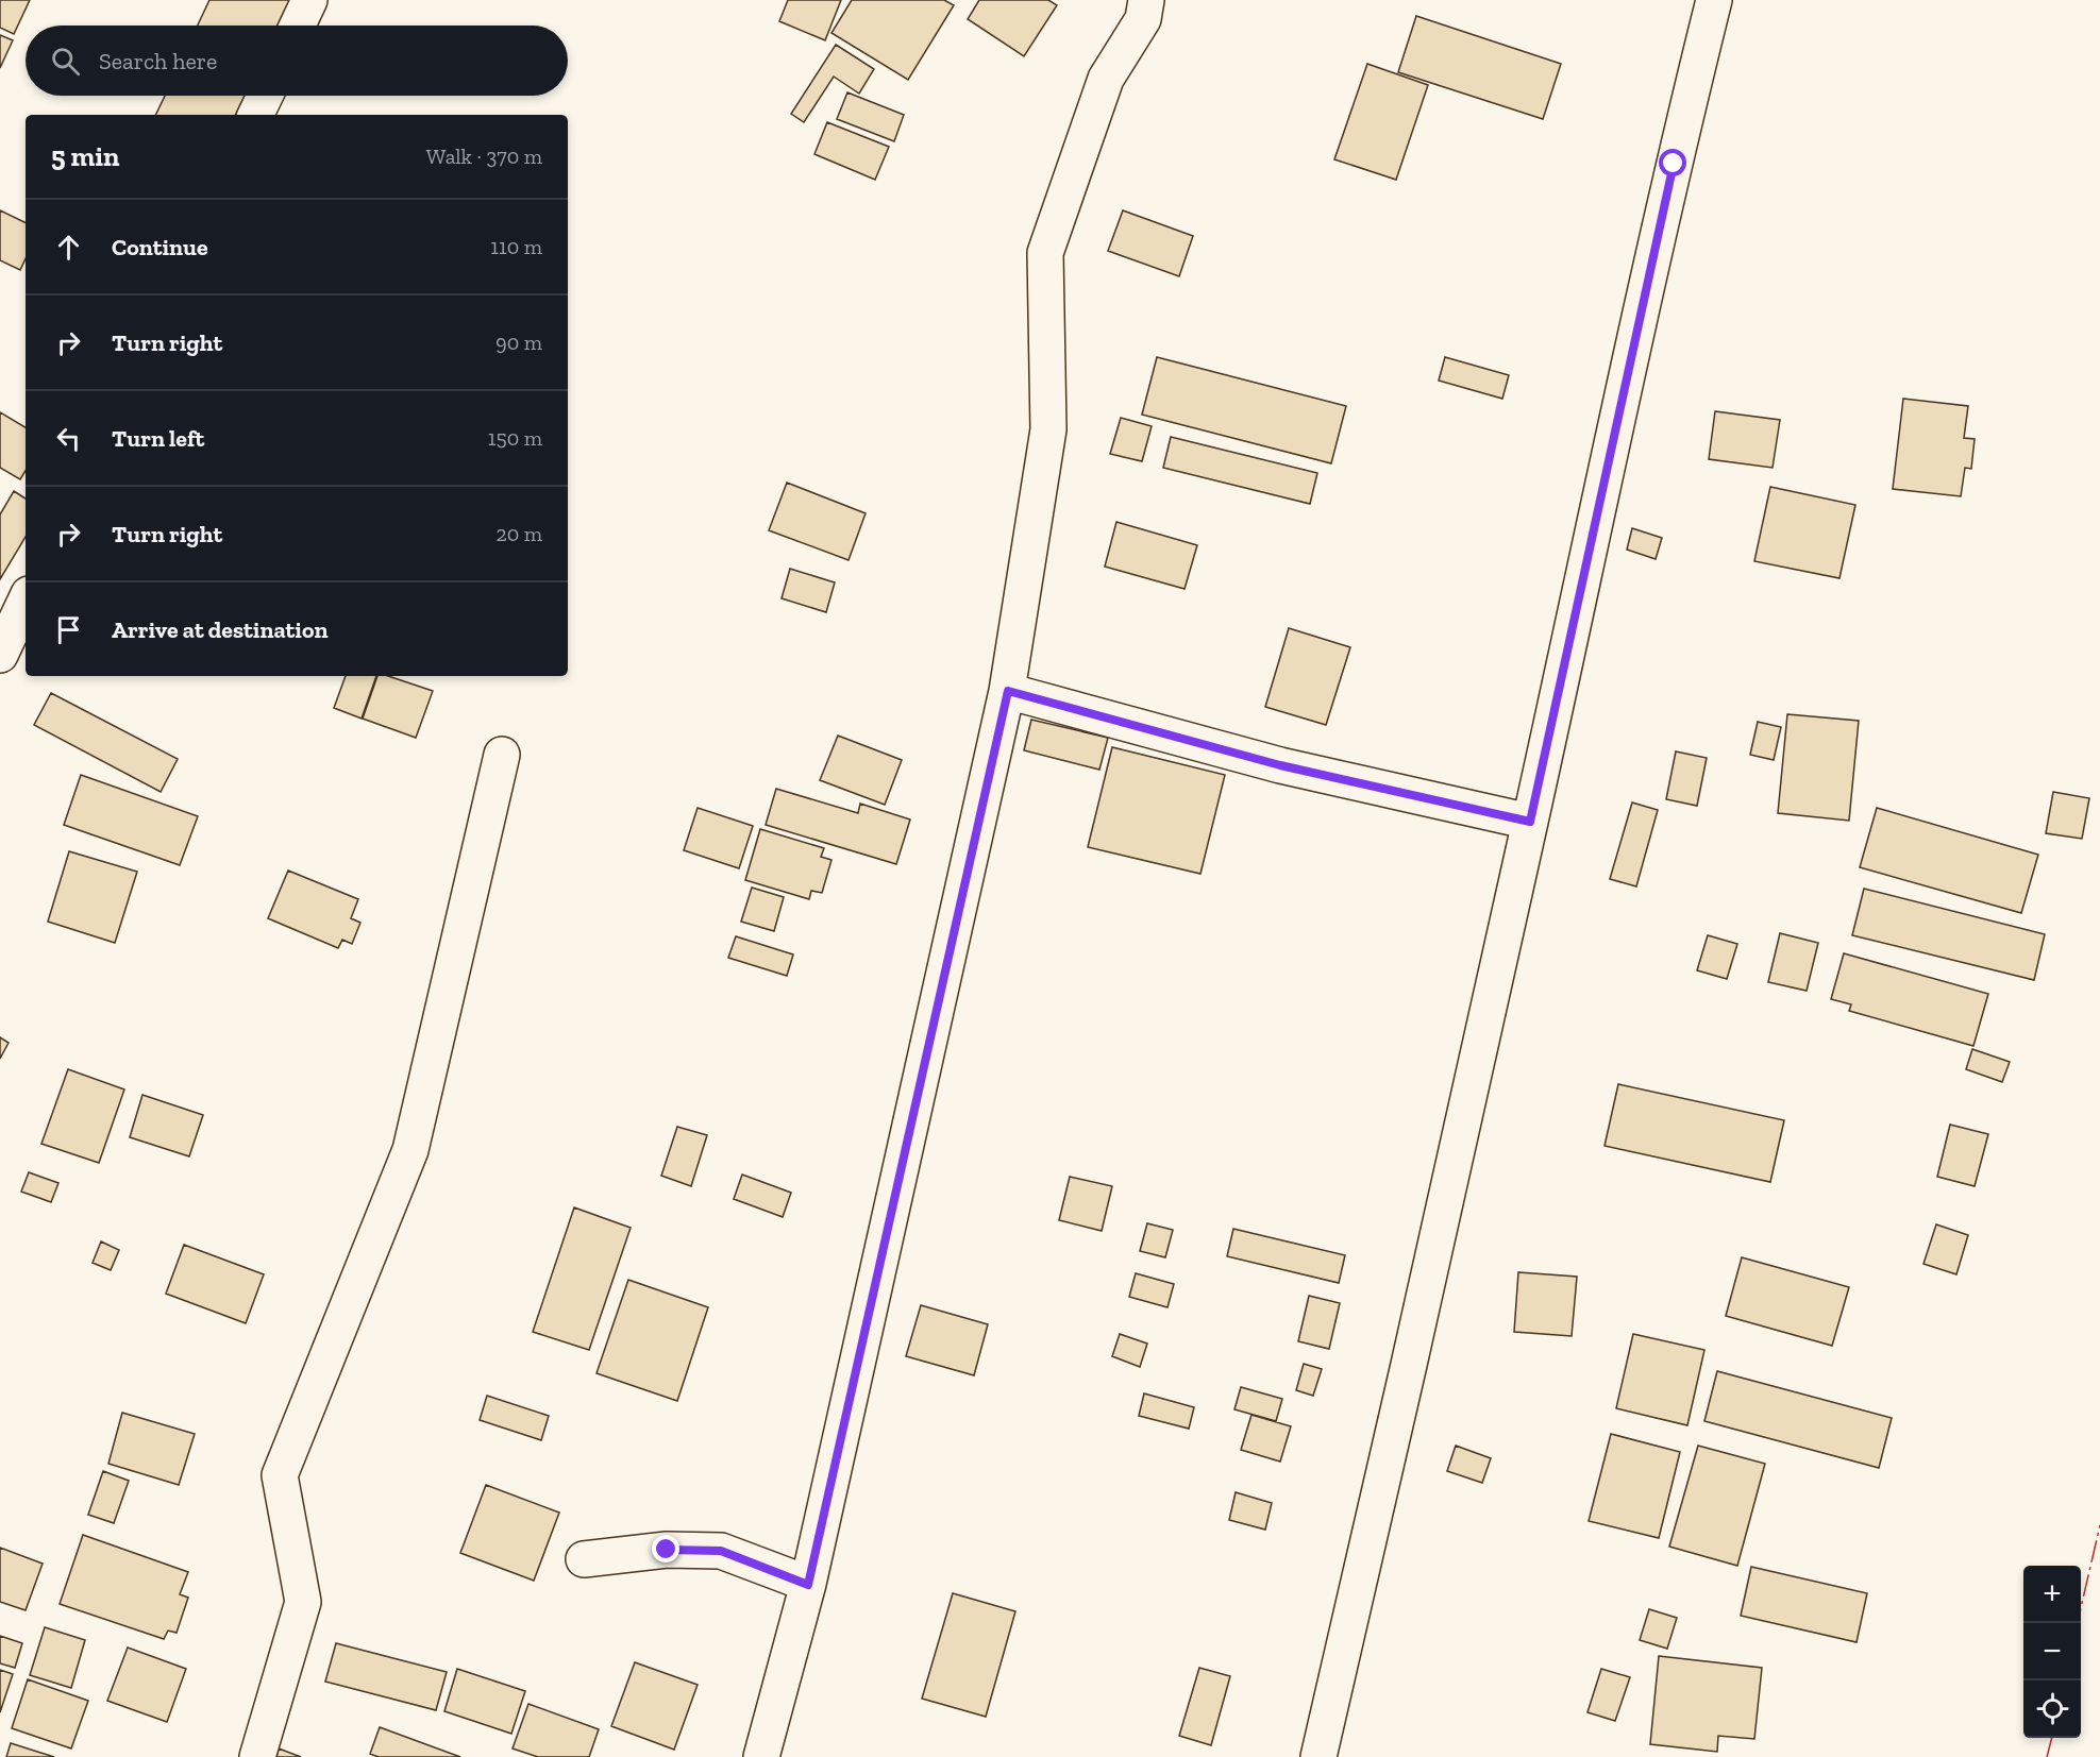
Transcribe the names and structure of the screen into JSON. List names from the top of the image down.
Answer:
{
  "page": {
    "search": "Search here",
    "heading": ["5 min", "Walk · 370 m"],
    "list": [
      ["Continue", "110 m"],
      ["Turn right", "90 m"],
      ["Turn left", "150 m"],
      ["Turn right", "20 m"],
      "Arrive at destination"
    ],
    "map_buttons": ["+", "−"]
  }
}
